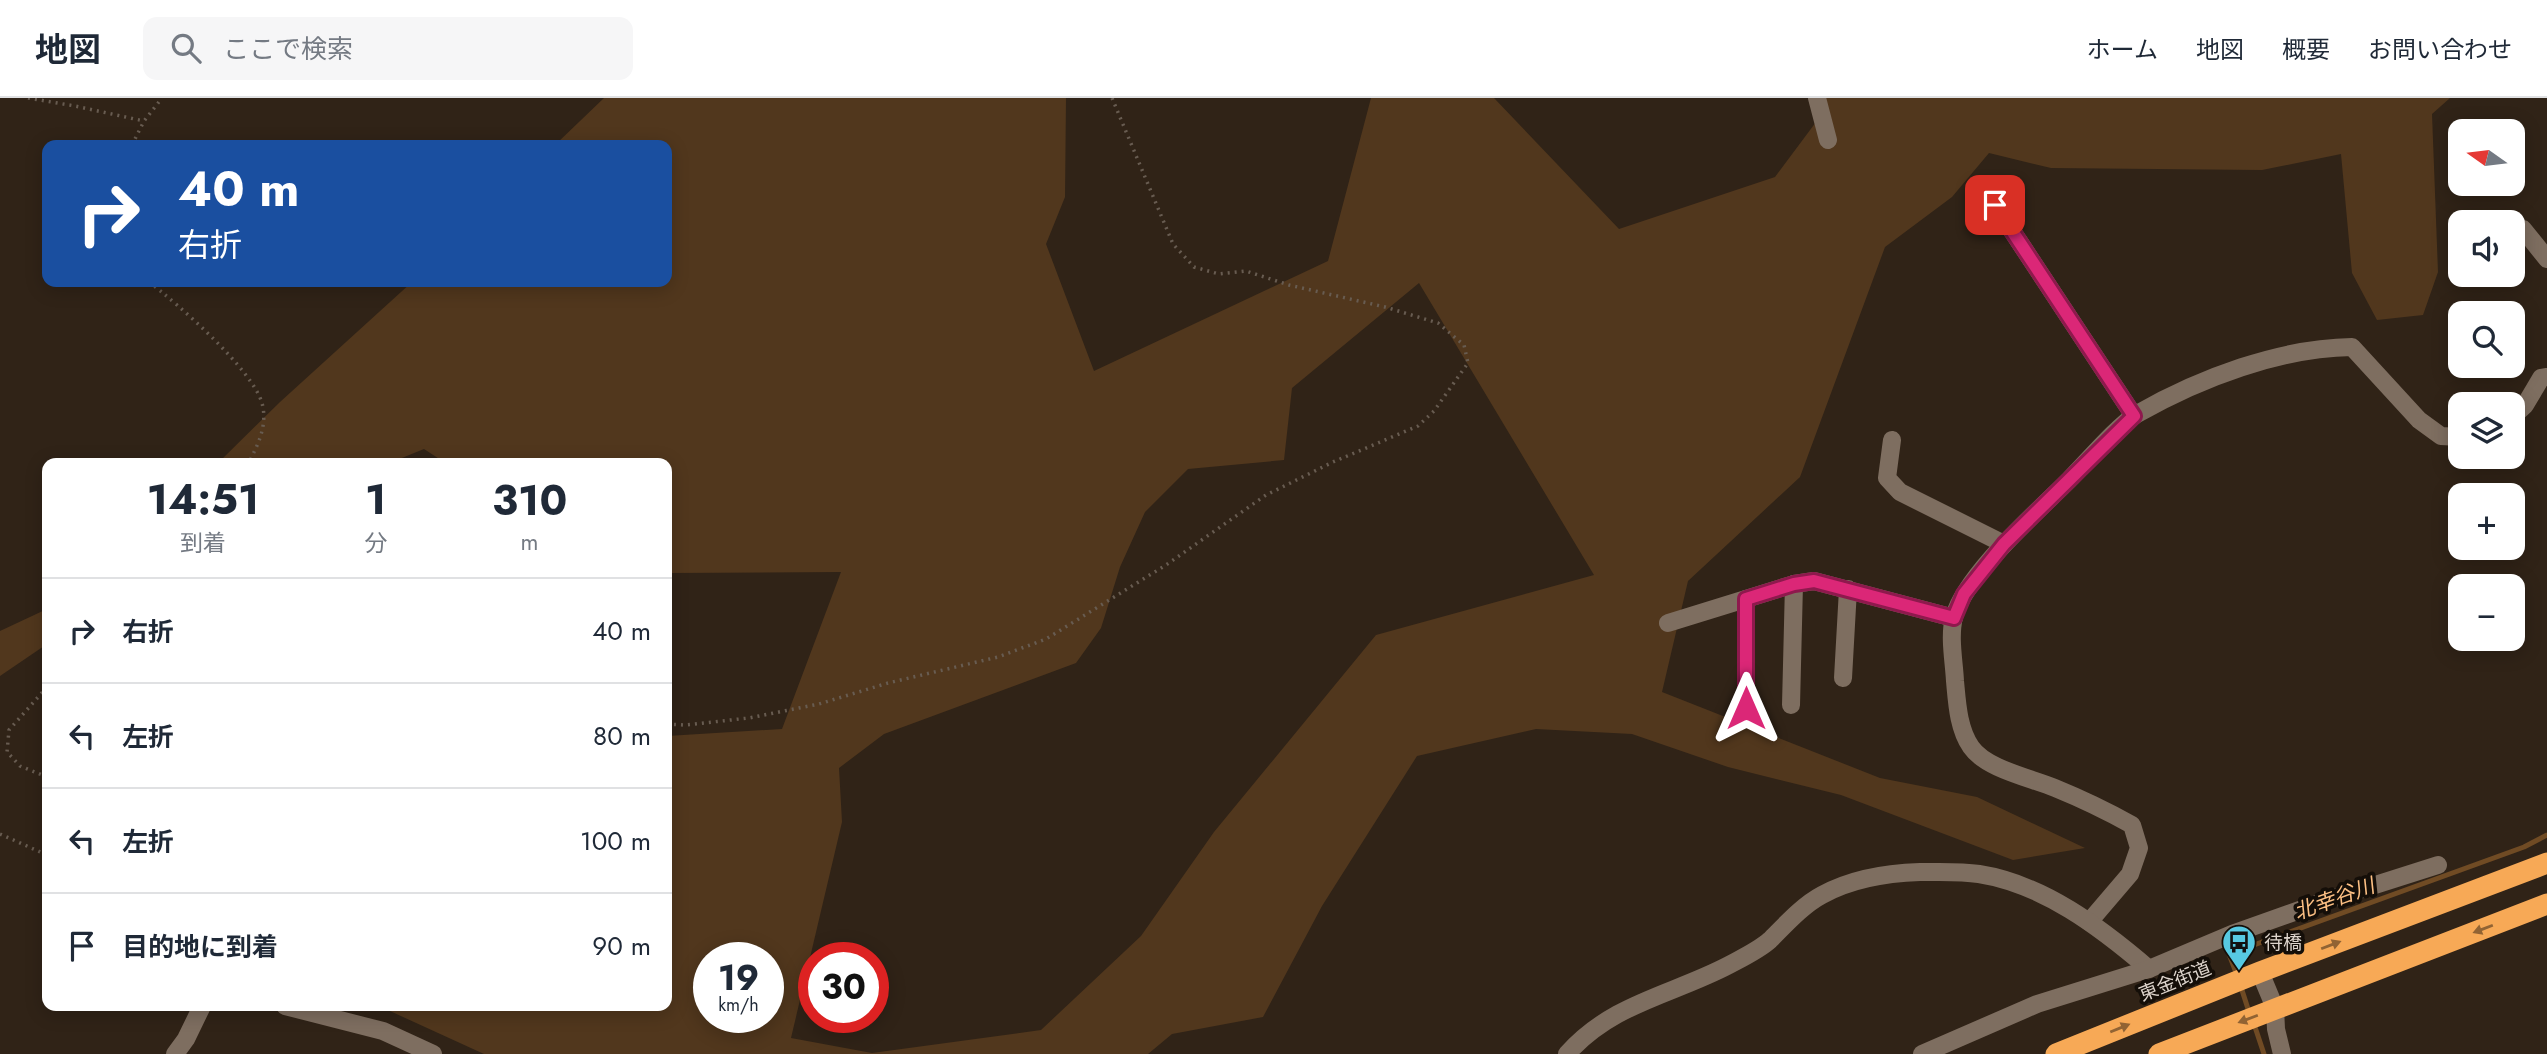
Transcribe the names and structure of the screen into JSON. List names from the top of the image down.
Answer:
{
  "streets": {
    "highway": ["東金街道"]
  },
  "water": ["北幸谷川"],
  "places": {
    "bus stop": ["待橋"]
  },
  "north": "left",
  "page": {
    "header": "地図",
    "search": "ここで検索",
    "nav": [
      "ホーム",
      "地図",
      "概要",
      "お問い合わせ"
    ],
    "map_buttons": ["+", "−"],
    "turn": ["40 m", "右折"],
    "eta": [
      "14:51",
      "到着",
      "1",
      "分",
      "310",
      "m"
    ],
    "list": [
      {
        "name": "右折",
        "value": "40 m"
      },
      {
        "name": "左折",
        "value": "80 m"
      },
      {
        "name": "左折",
        "value": "100 m"
      },
      {
        "name": "目的地に到着",
        "value": "90 m"
      }
    ],
    "speed": "19 km/h",
    "limit": "30"
  }
}
